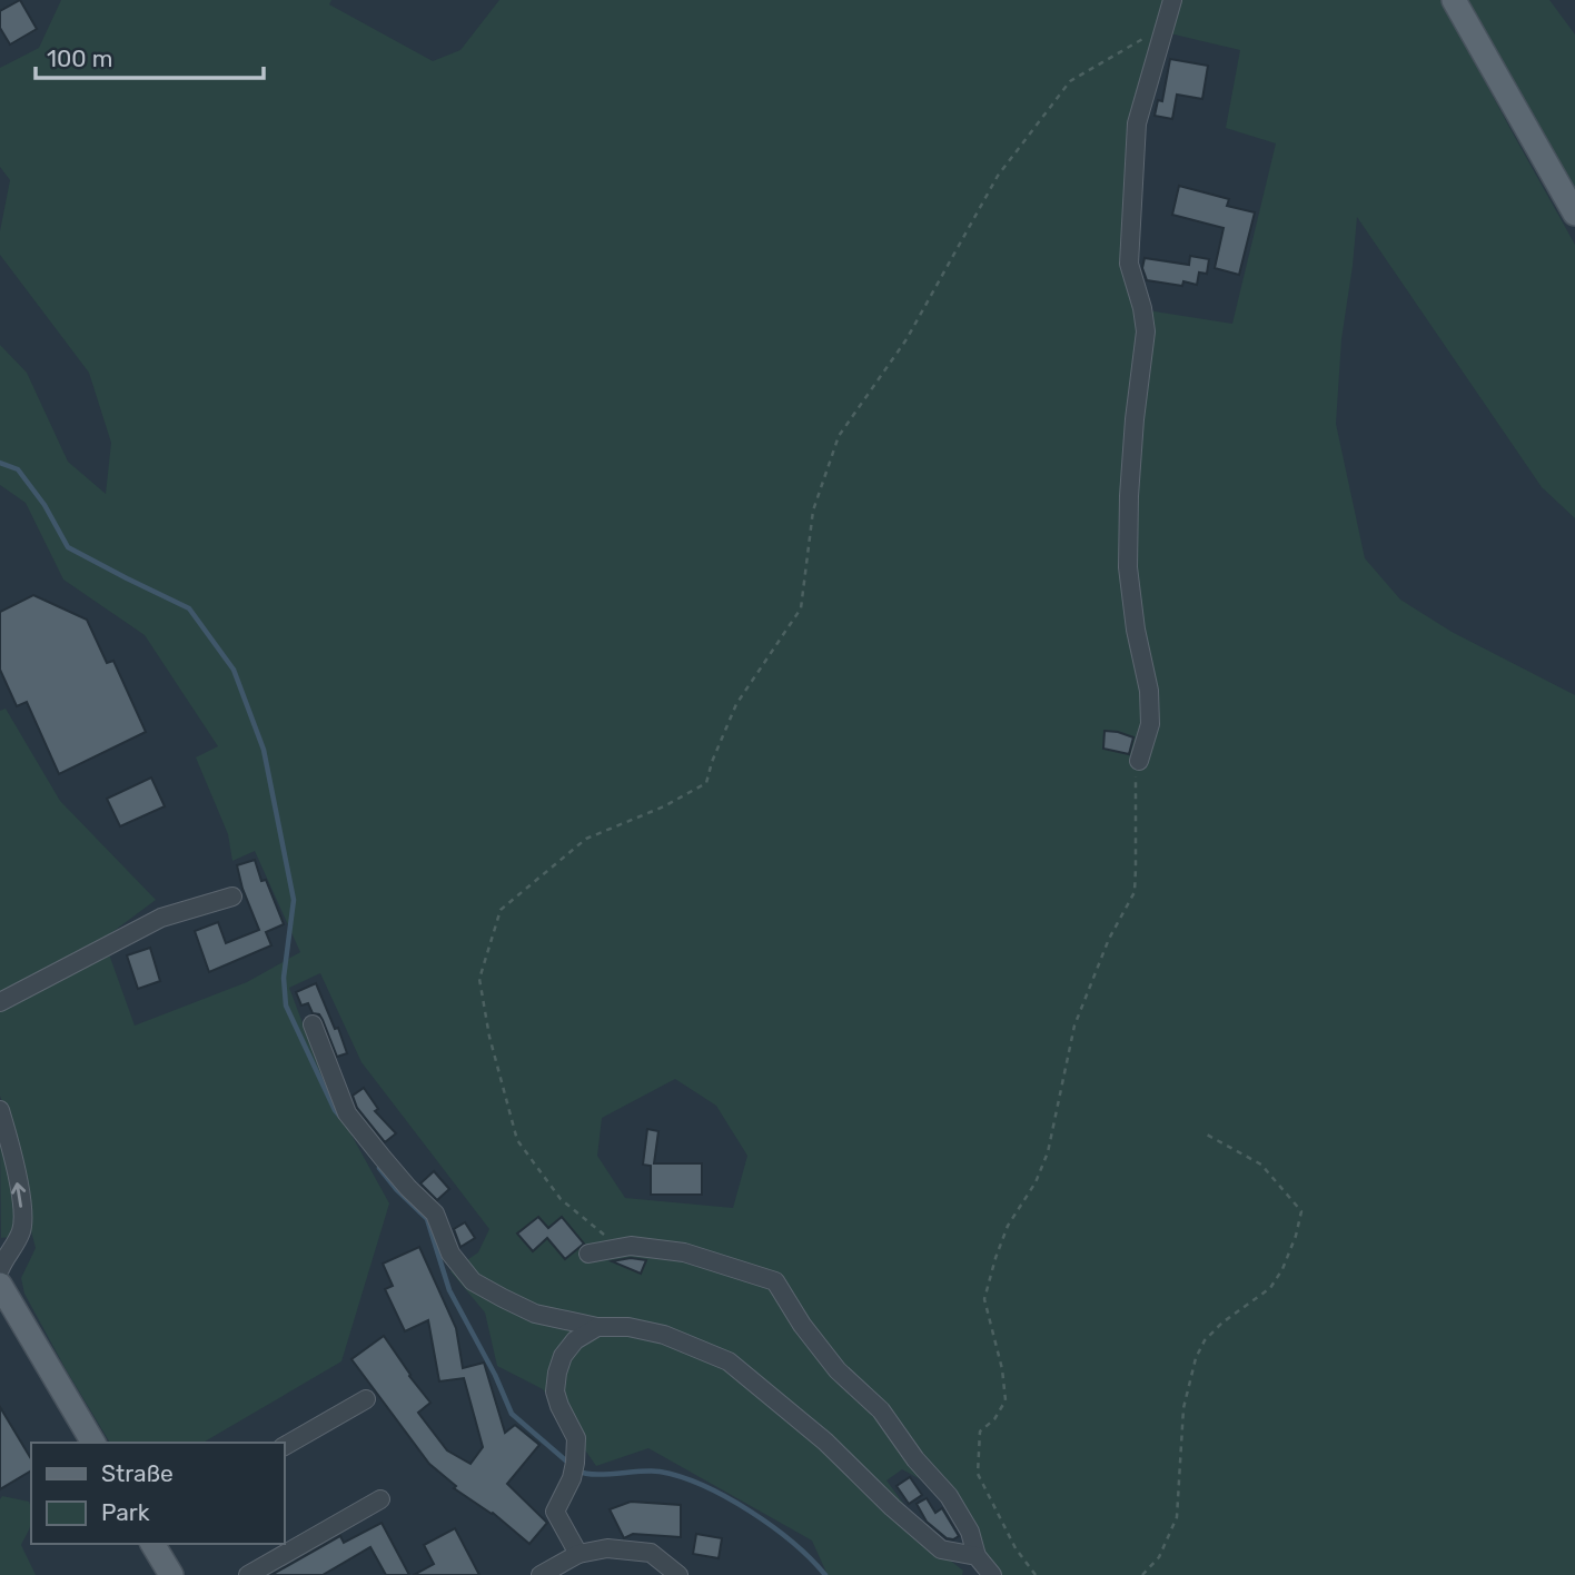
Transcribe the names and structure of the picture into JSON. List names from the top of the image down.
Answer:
{
  "legend": ["Straße", "Park"],
  "scale_bar": "100 m"
}
